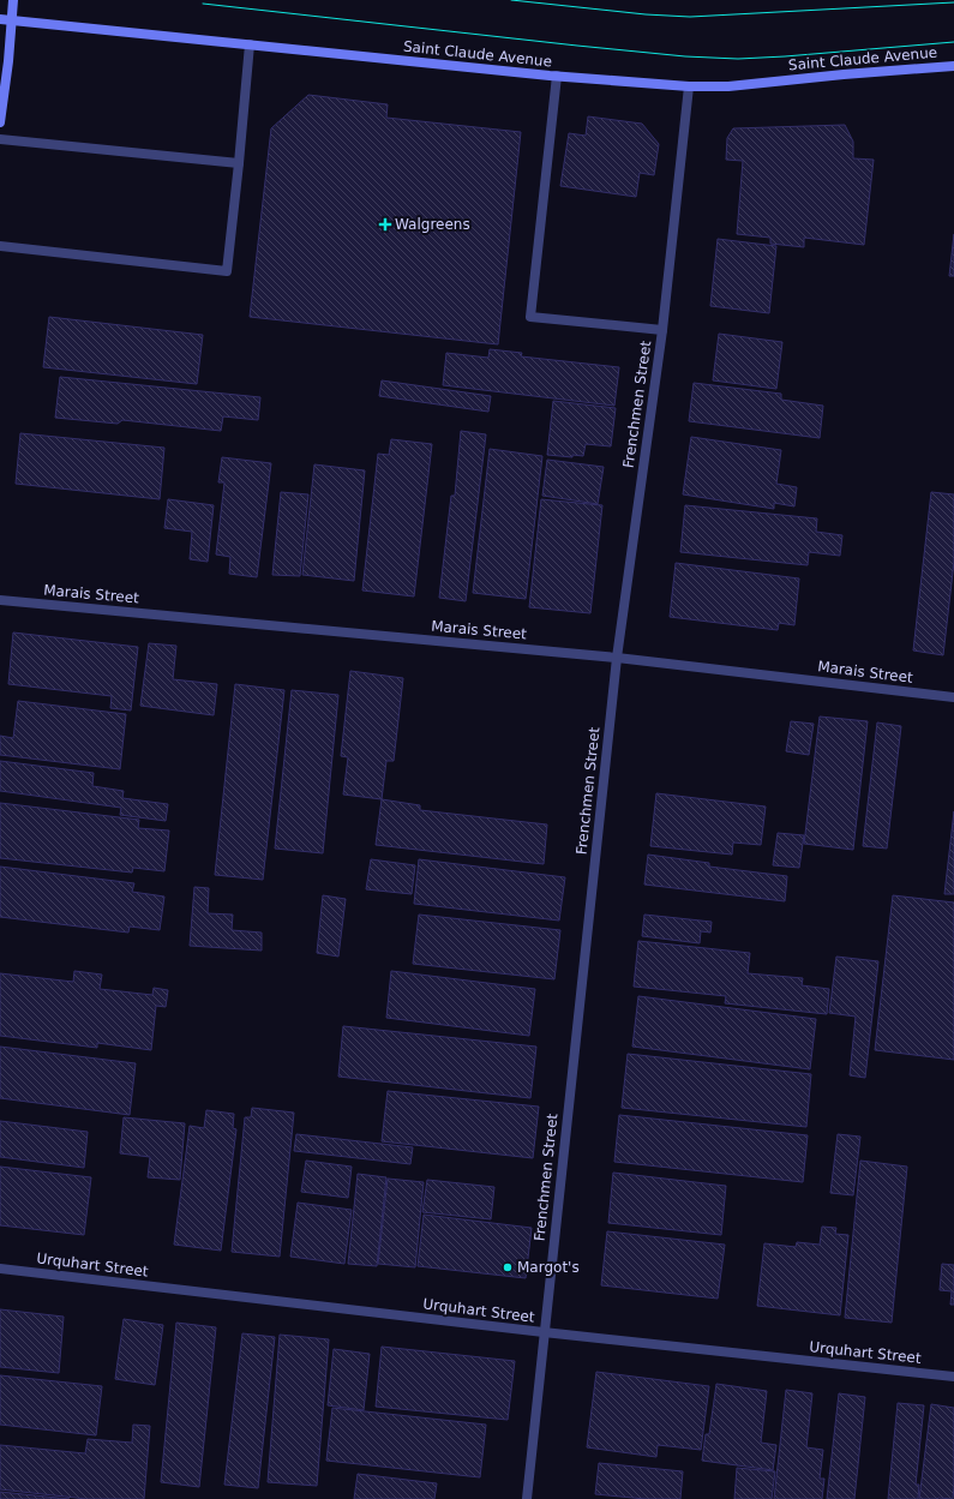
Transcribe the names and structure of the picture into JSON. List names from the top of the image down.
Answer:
{
  "streets": {
    "main road": ["Saint Claude Avenue"],
    "street": ["Frenchmen Street", "Marais Street", "Urquhart Street"]
  },
  "crossings": [
    ["Saint Claude Avenue", "Frenchmen Street"],
    ["Frenchmen Street", "Marais Street"],
    ["Frenchmen Street", "Urquhart Street"]
  ],
  "places": {
    "health": ["Walgreens"],
    "other": ["Margot's"]
  }
}
